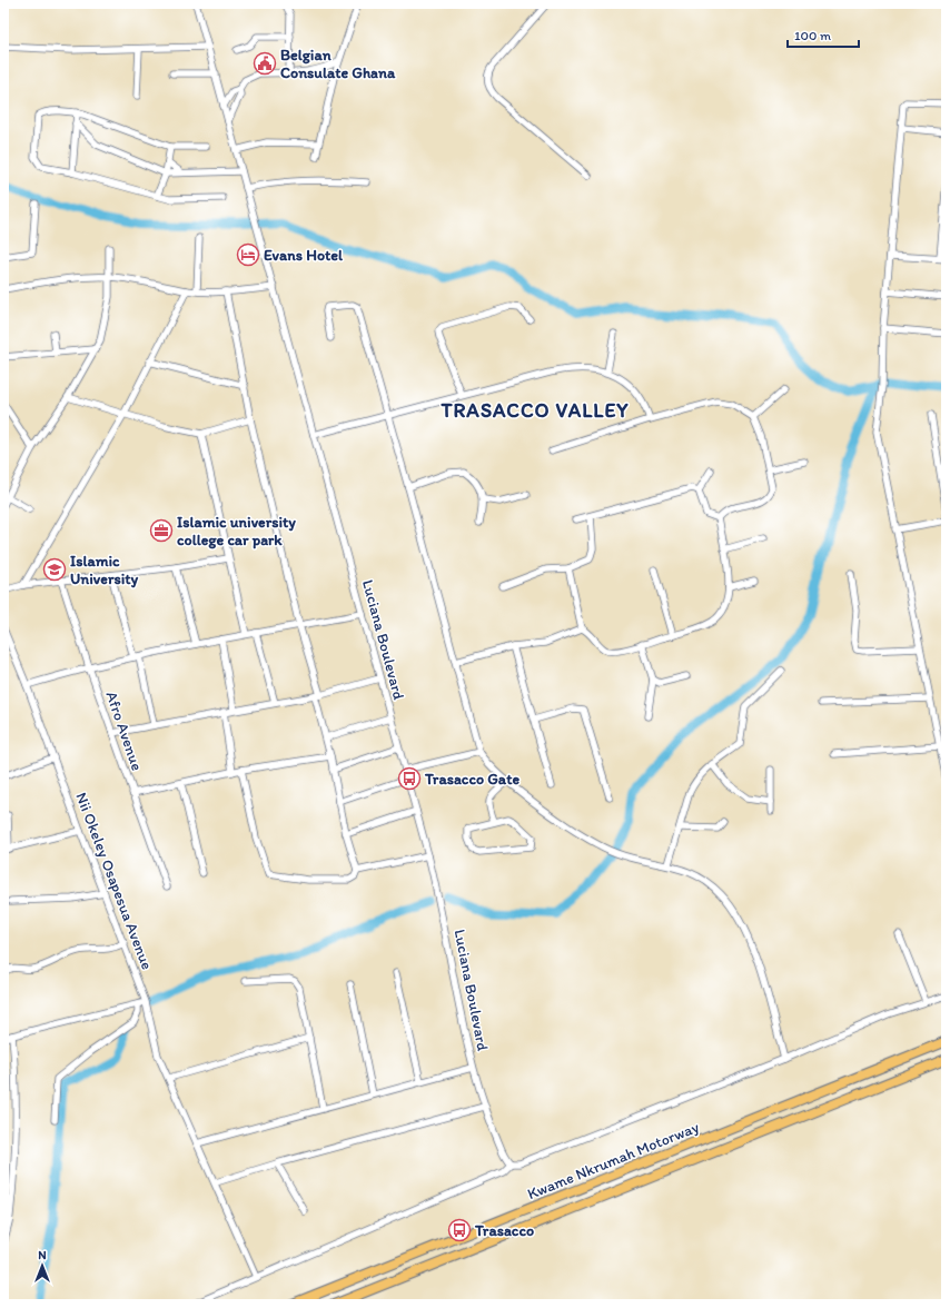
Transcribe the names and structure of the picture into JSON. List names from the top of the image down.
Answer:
{
  "streets": {
    "highway": ["Kwame Nkrumah Motorway"],
    "street": ["Luciana Boulevard", "Afro Avenue", "Nii Okeley Osapesua Avenue"]
  },
  "districts": ["TRASACCO VALLEY"],
  "places": {
    "public building": ["Belgian Consulate Ghana"],
    "hotel": ["Evans Hotel"],
    "office": ["Islamic university college car park"],
    "school or university": ["Islamic University"],
    "bus stop": ["Trasacco Gate", "Trasacco"]
  },
  "scale_bar": "100 m",
  "north": "top"
}
